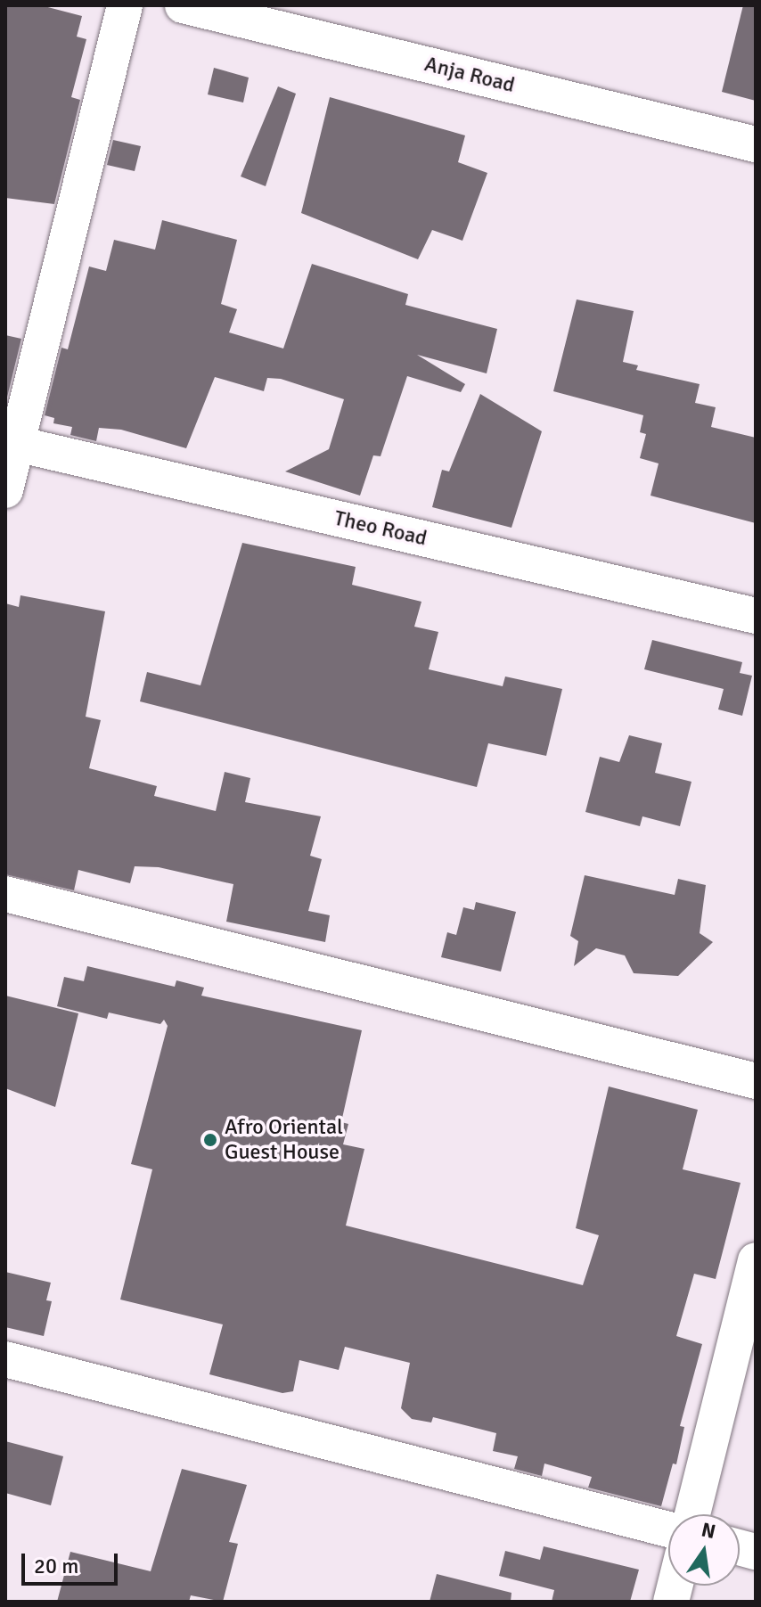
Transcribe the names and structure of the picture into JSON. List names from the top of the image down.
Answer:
{
  "streets": {
    "street": ["Anja Road", "Theo Road"]
  },
  "places": ["Afro Oriental Guest House"],
  "scale_bar": "20 m",
  "north": "top"
}
